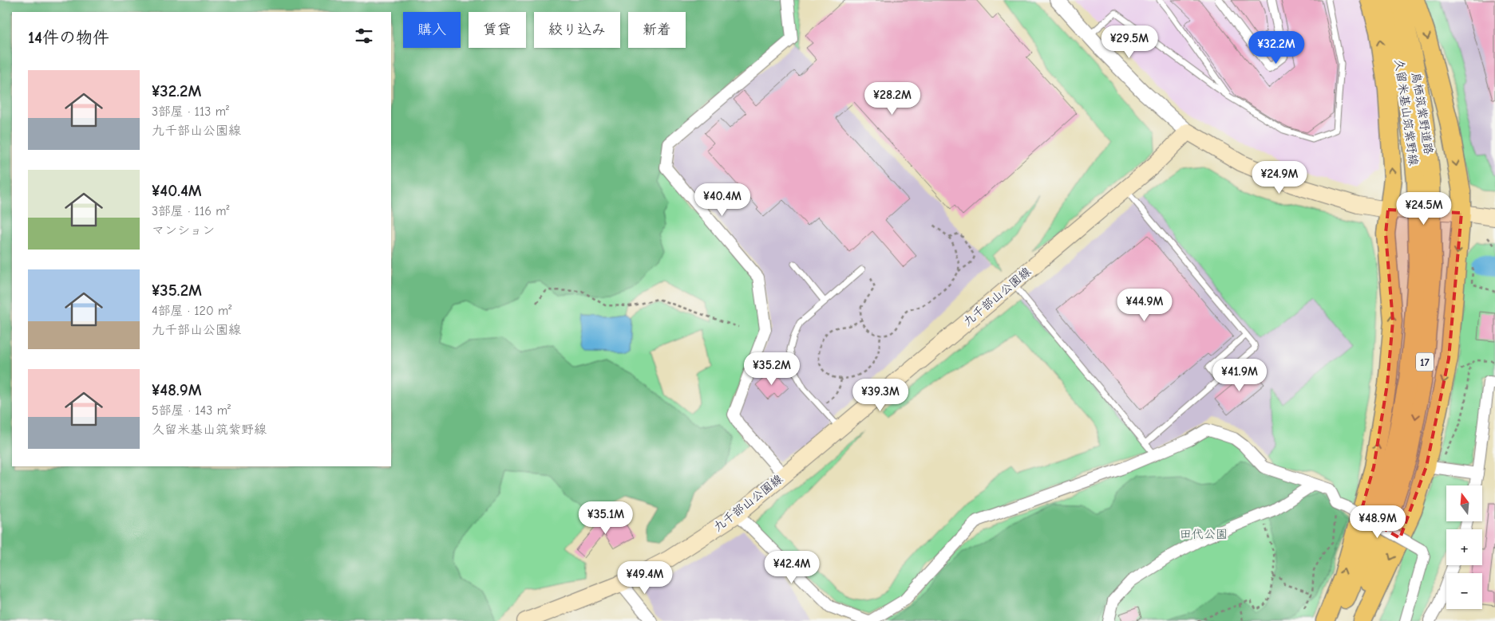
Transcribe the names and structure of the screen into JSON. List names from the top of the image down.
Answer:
{
  "streets": {
    "main road": [
      "久留米基山筑紫野線",
      "鳥栖筑紫野道路",
      "九千部山公園線",
      "17"
    ]
  },
  "crossings": [
    ["久留米基山筑紫野線", "鳥栖筑紫野道路"]
  ],
  "parks": ["田代公園"],
  "north": "top",
  "page": {
    "chip": [
      "購入",
      "賃貸",
      "絞り込み",
      "新着"
    ],
    "heading": "14件の物件",
    "price": [
      "¥29.5M",
      "¥32.2M",
      "¥28.2M",
      "¥24.9M",
      "¥40.4M",
      "¥24.5M",
      "¥44.9M",
      "¥35.2M",
      "¥41.9M",
      "¥39.3M",
      "¥35.1M",
      "¥48.9M",
      "¥42.4M",
      "¥49.4M"
    ],
    "list": [
      {
        "name": "¥32.2M",
        "note": "3部屋 · 113 m² · 九千部山公園線"
      },
      {
        "name": "¥40.4M",
        "note": "3部屋 · 116 m² · マンション"
      },
      {
        "name": "¥35.2M",
        "note": "4部屋 · 120 m² · 九千部山公園線"
      },
      {
        "name": "¥48.9M",
        "note": "5部屋 · 143 m² · 久留米基山筑紫野線"
      }
    ],
    "map_buttons": ["+", "−"]
  }
}
